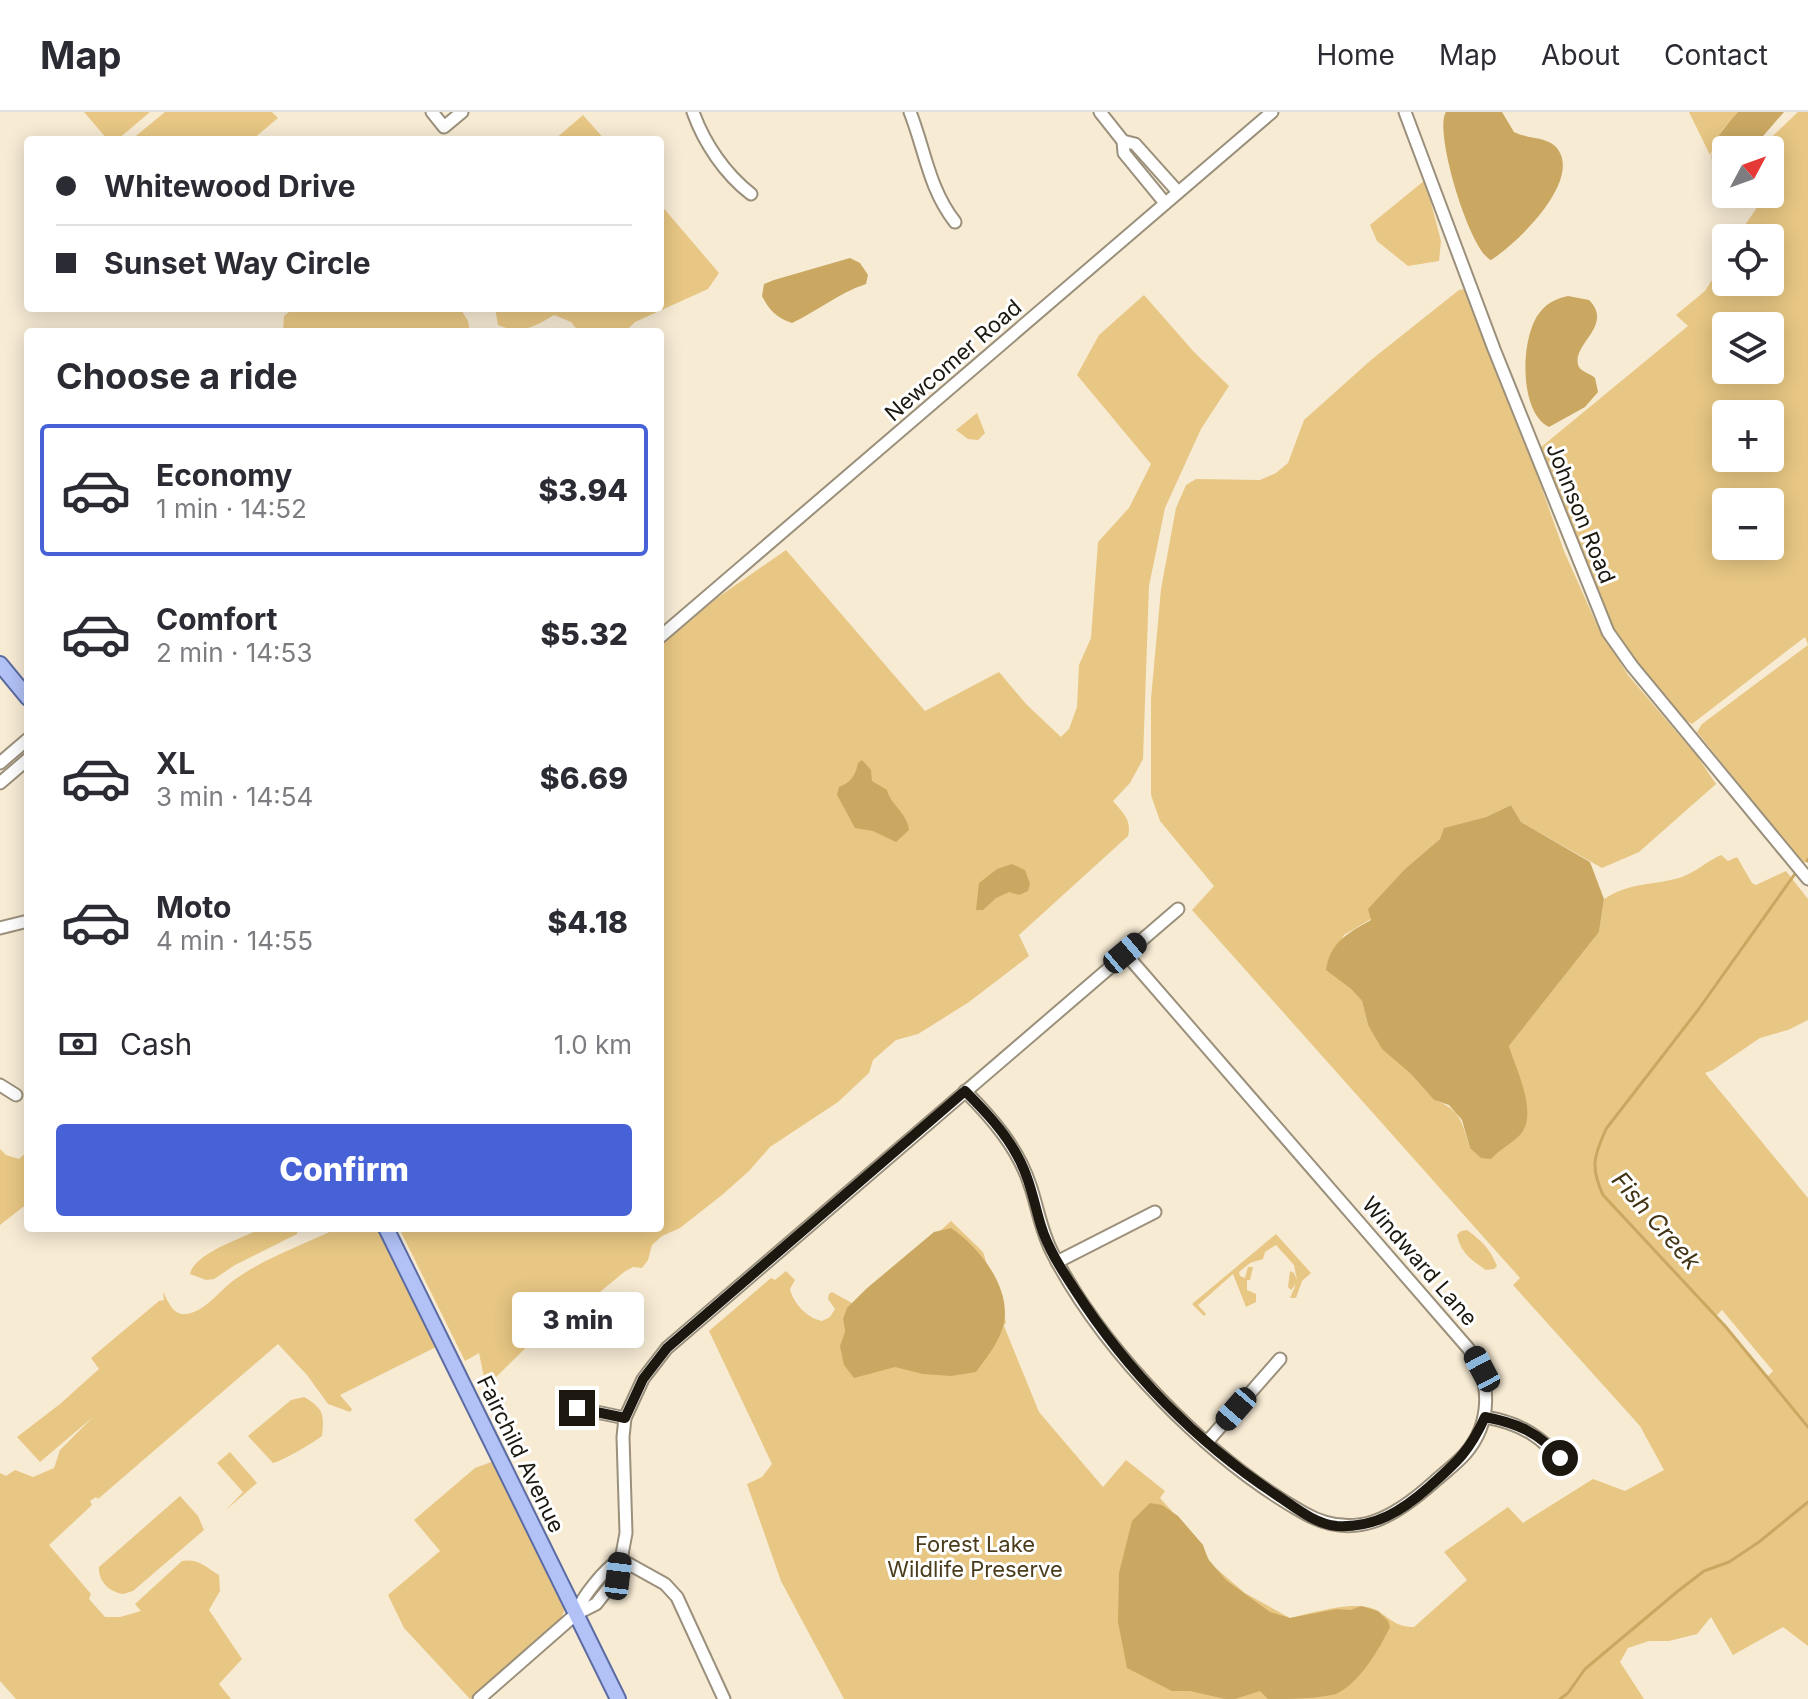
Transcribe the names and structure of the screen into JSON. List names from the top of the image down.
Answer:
{
  "streets": {
    "main road": ["Fairchild Avenue"],
    "street": ["Newcomer Road", "Johnson Road", "Windward Lane"]
  },
  "water": ["Fish Creek"],
  "parks": ["Forest Lake Wildlife Preserve"],
  "north": "top right",
  "page": {
    "header": "Map",
    "nav": [
      "Home",
      "Map",
      "About",
      "Contact"
    ],
    "map_buttons": ["+", "−"],
    "banner": ["Whitewood Drive", "Sunset Way Circle"],
    "heading": "Choose a ride",
    "list": [
      {
        "name": "Economy",
        "note": "1 min · 14:52",
        "value": "$3.94"
      },
      {
        "name": "Comfort",
        "note": "2 min · 14:53",
        "value": "$5.32"
      },
      {
        "name": "XL",
        "note": "3 min · 14:54",
        "value": "$6.69"
      },
      {
        "name": "Moto",
        "note": "4 min · 14:55",
        "value": "$4.18"
      }
    ],
    "pay": ["Cash", "1.0 km"],
    "buttons": "Confirm",
    "bubble": "3 min"
  }
}
